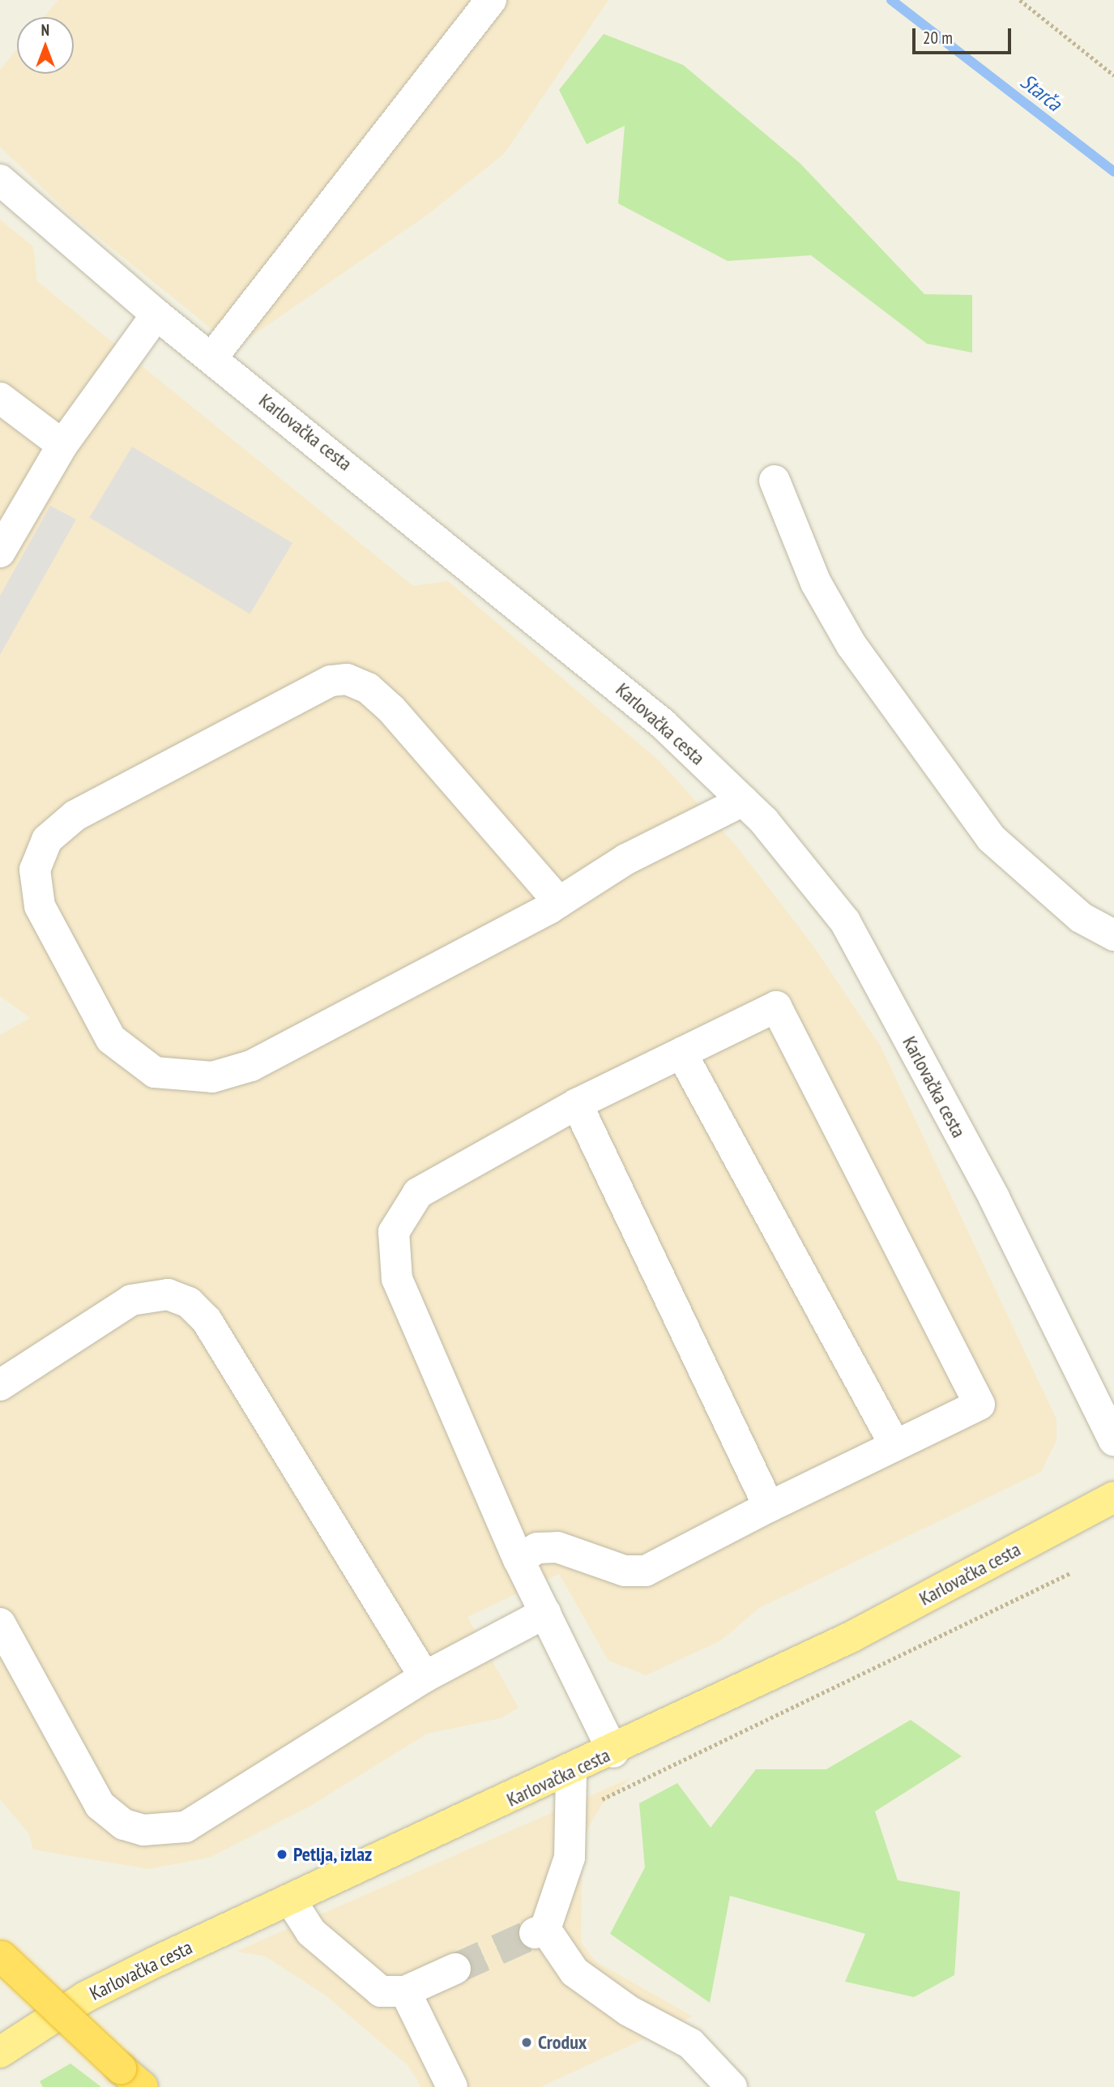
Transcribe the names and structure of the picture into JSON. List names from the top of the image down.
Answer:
{
  "streets": {
    "main road": ["Karlovačka cesta"]
  },
  "water": ["Starča"],
  "places": ["Petlja, izlaz", "Crodux"],
  "scale_bar": "20 m",
  "north": "top"
}
